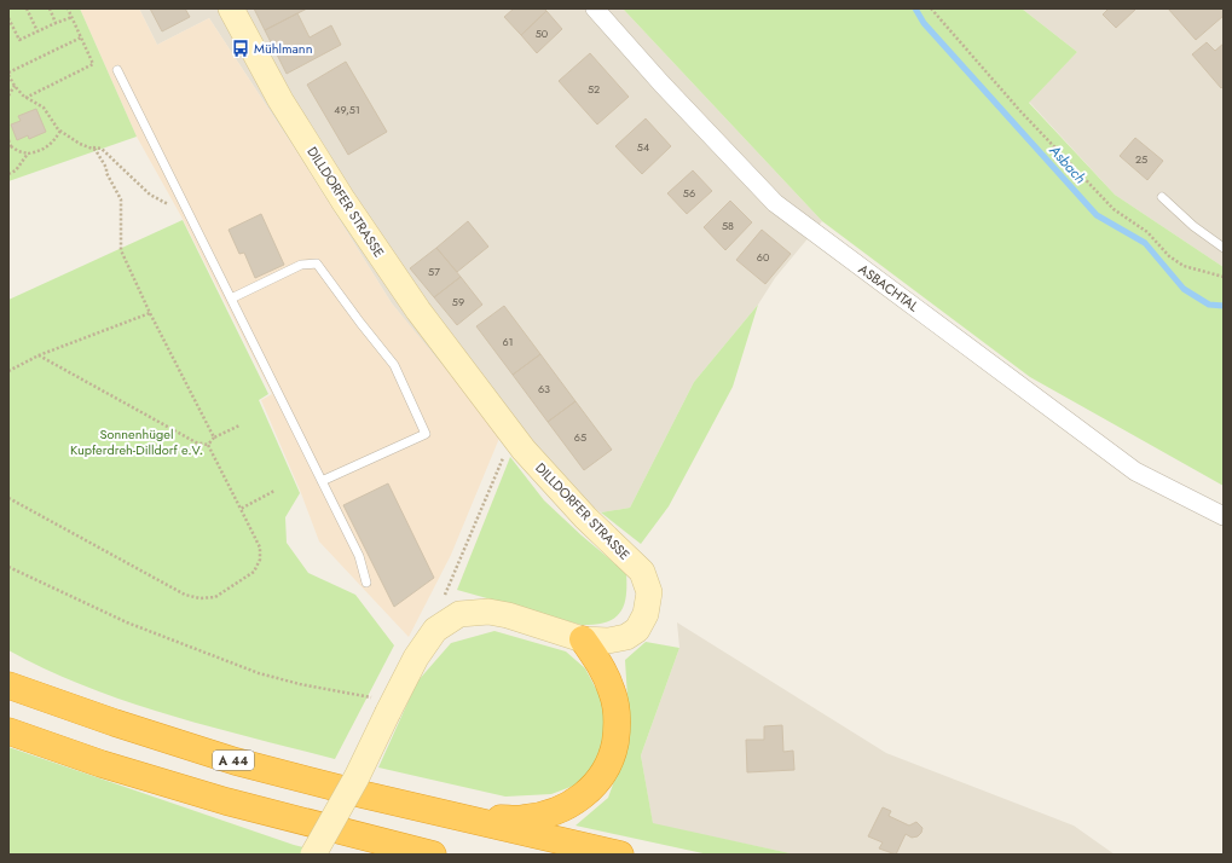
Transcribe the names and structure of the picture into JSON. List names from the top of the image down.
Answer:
{
  "streets": {
    "highway": ["A 44"],
    "main road": ["DILLDORFER STRASSE"],
    "street": ["ASBACHTAL"]
  },
  "water": ["Asbach"],
  "parks": ["Sonnenhügel Kupferdreh-Dilldorf e.V."],
  "places": {
    "bus stop": ["Mühlmann"]
  },
  "house_numbers": [
    "50",
    "52",
    "49,51",
    "54",
    "25",
    "56",
    "58",
    "60",
    "57",
    "59",
    "61",
    "63",
    "65"
  ]
}
